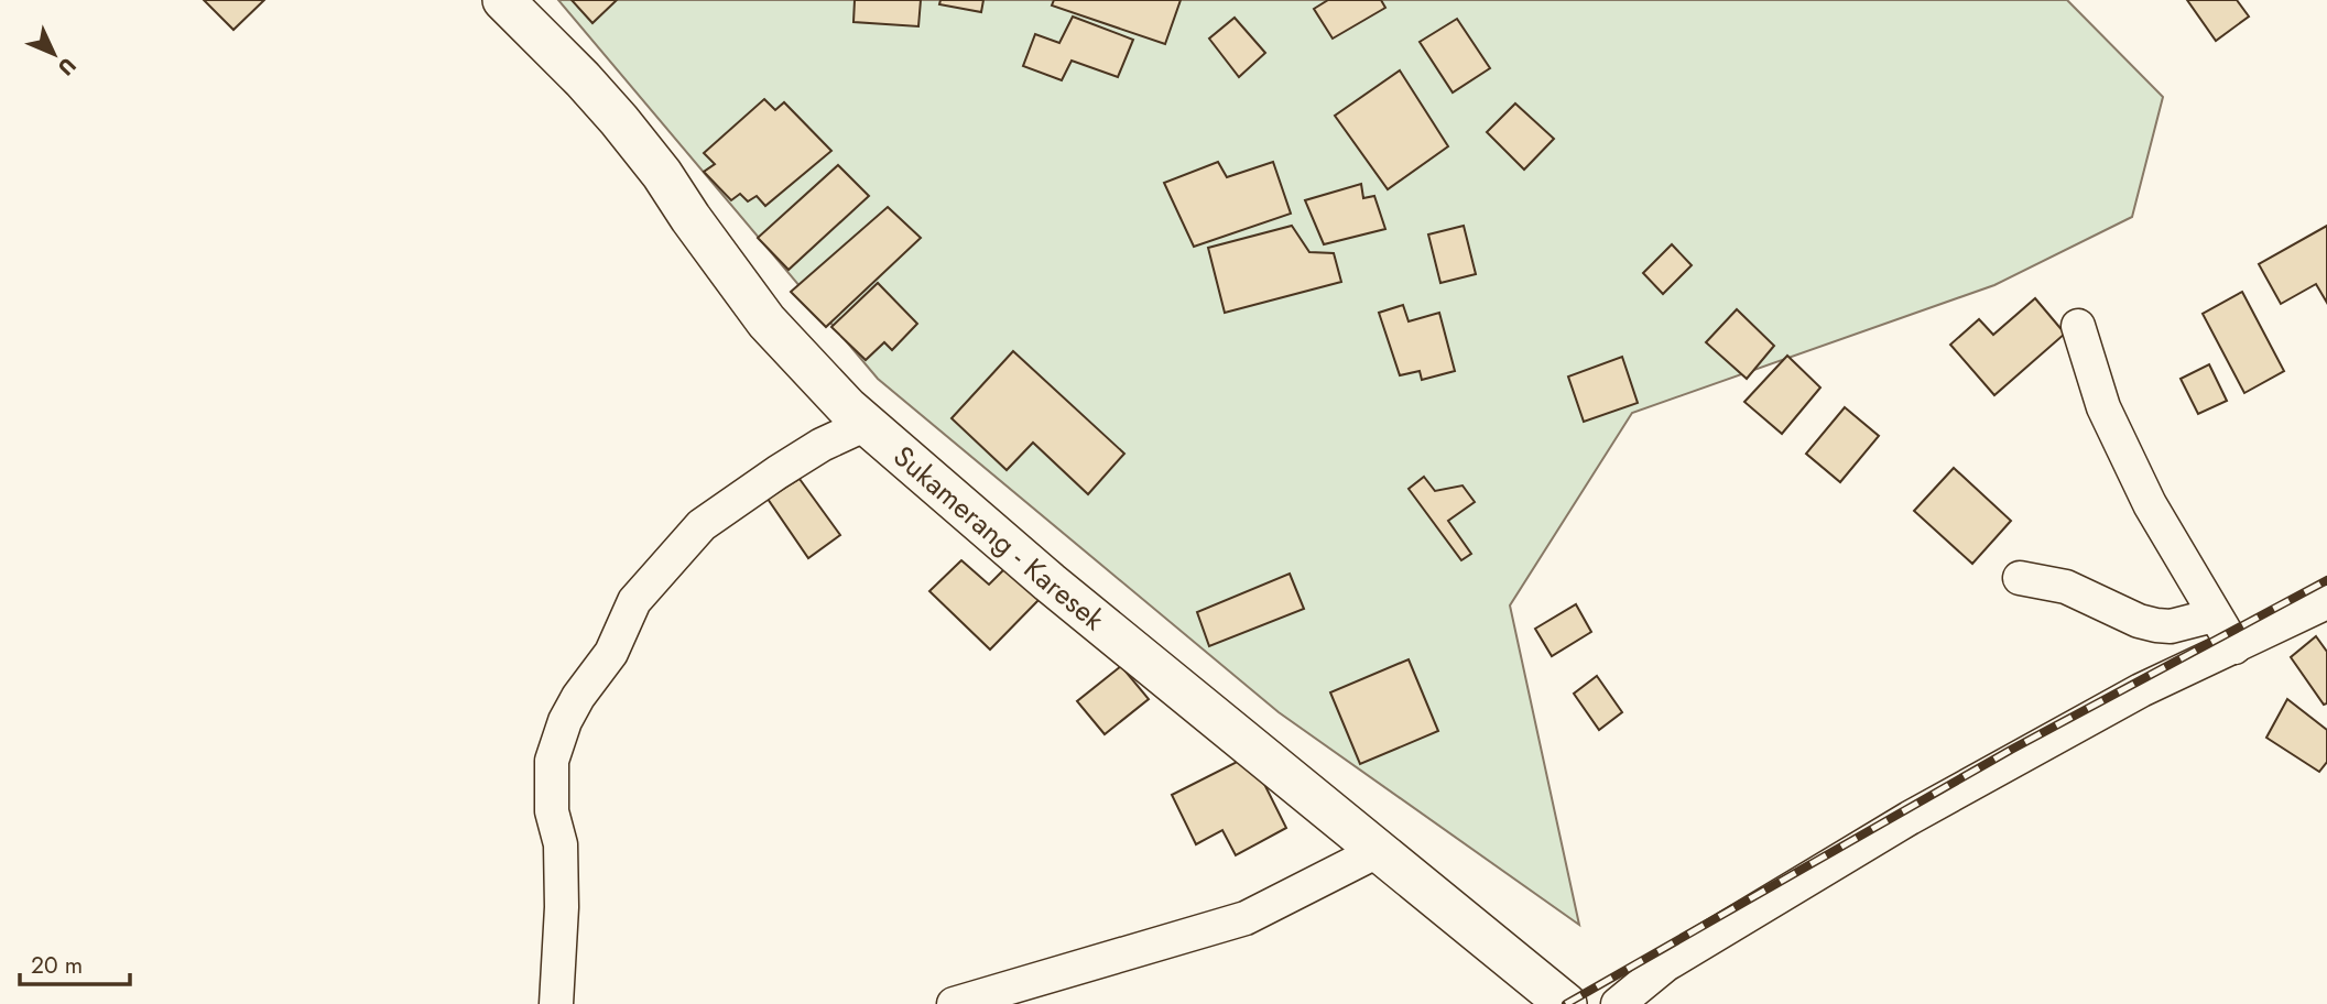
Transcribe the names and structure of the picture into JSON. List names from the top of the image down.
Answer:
{
  "streets": {
    "street": ["Sukamerang - Karesek"]
  },
  "scale_bar": "20 m",
  "north": "bottom right"
}
